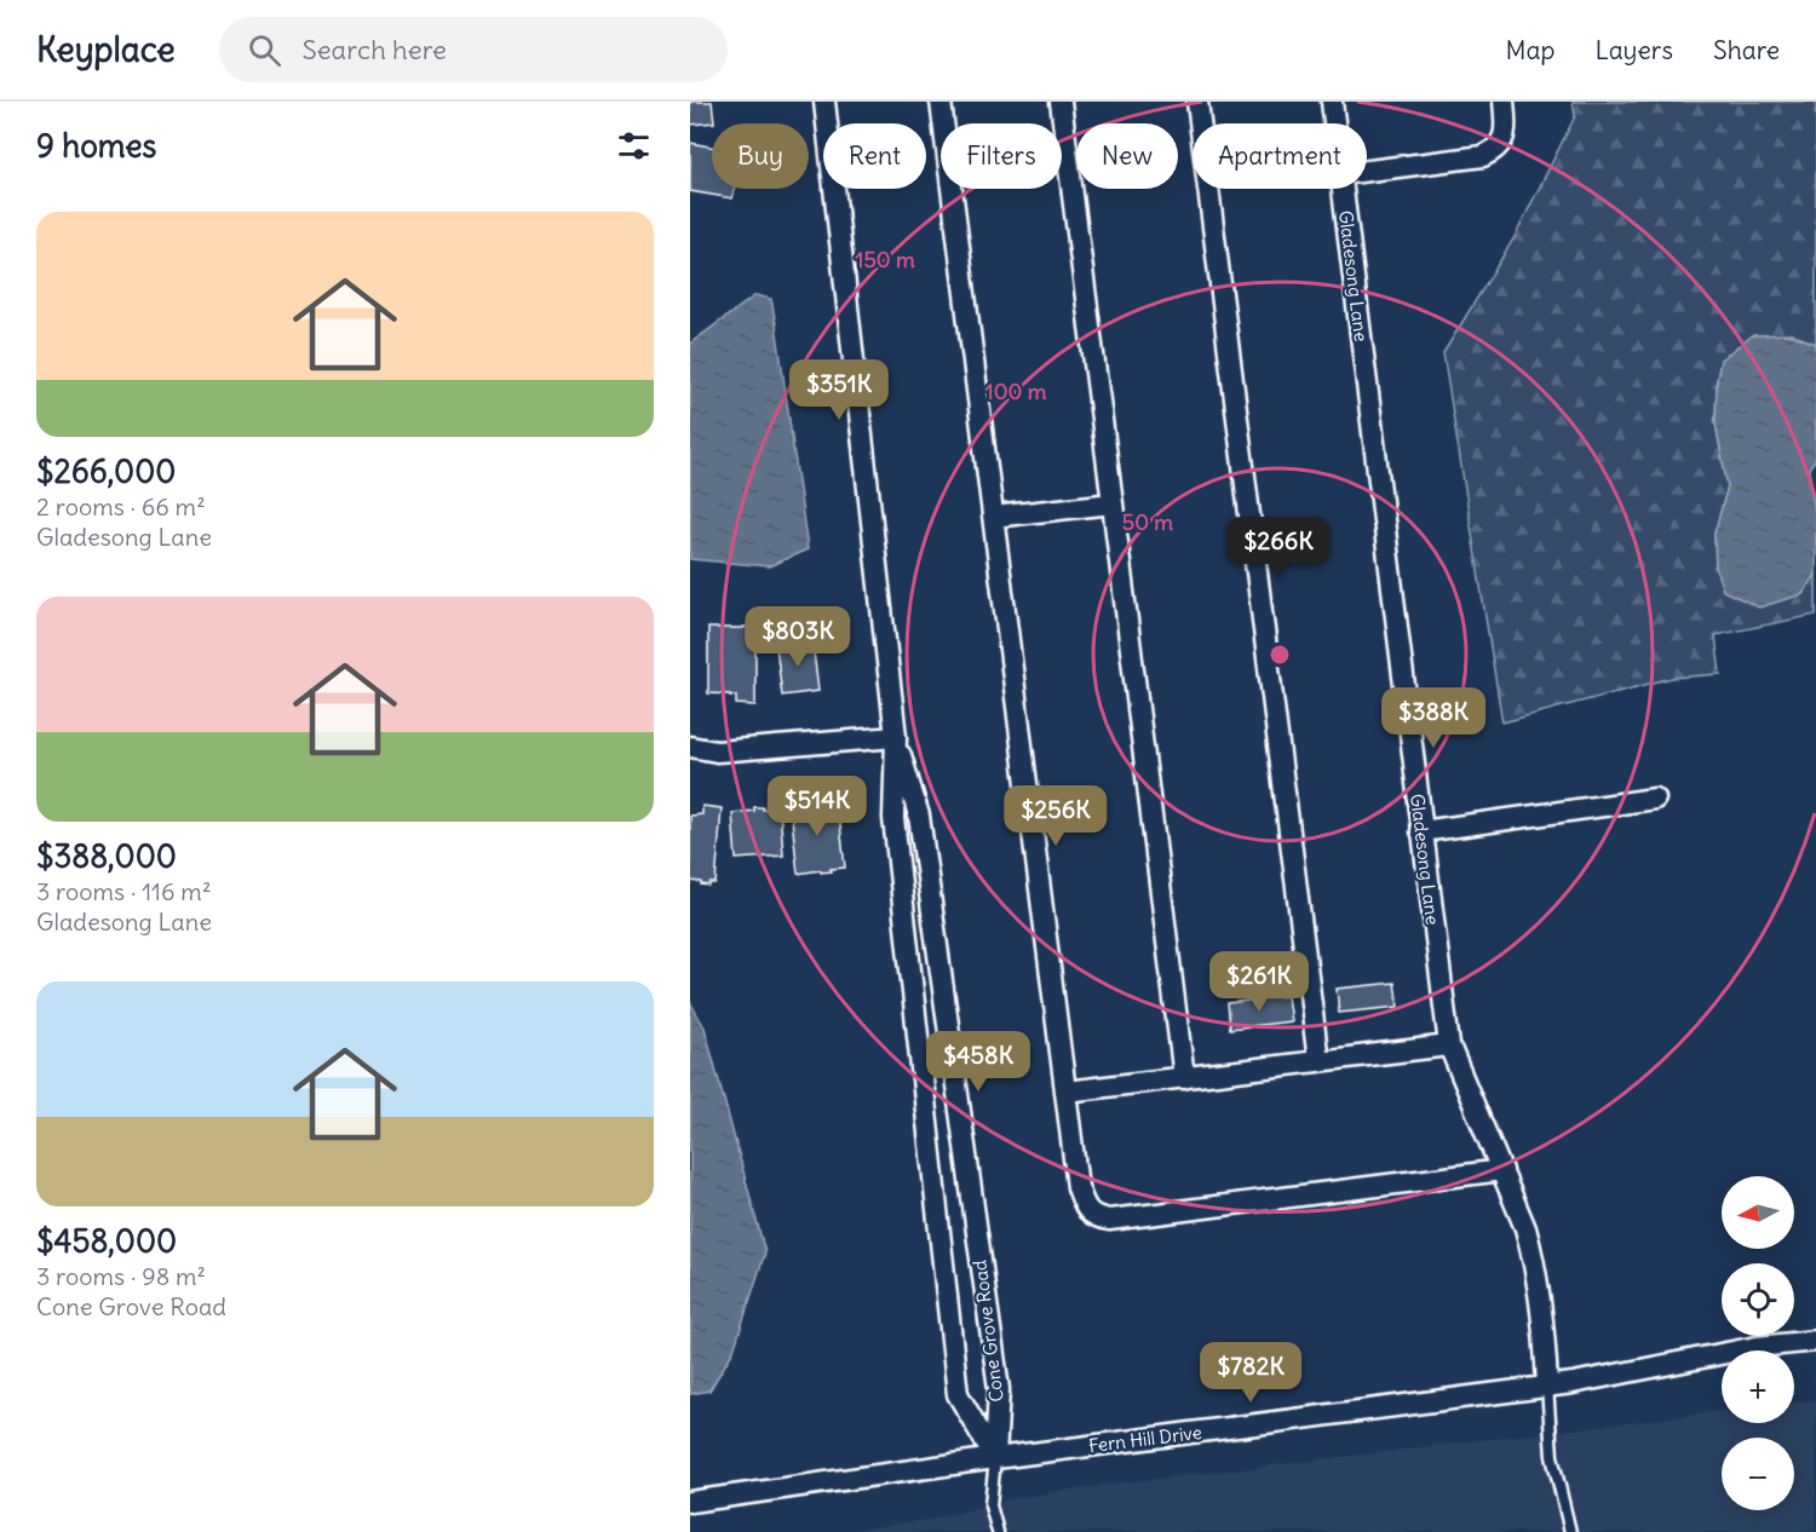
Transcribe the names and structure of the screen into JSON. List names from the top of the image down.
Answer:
{
  "streets": {
    "street": ["Gladesong Lane", "Cone Grove Road", "Fern Hill Drive"]
  },
  "crossings": [
    ["Gladesong Lane", "Fern Hill Drive"],
    ["Cone Grove Road", "Fern Hill Drive"]
  ],
  "north": "left",
  "page": {
    "header": "Keyplace",
    "search": "Search here",
    "nav": ["Map", "Layers", "Share"],
    "heading": "9 homes",
    "chip": [
      "Buy",
      "Rent",
      "Filters",
      "New",
      "Apartment"
    ],
    "list": [
      {
        "name": "$266,000",
        "note": "2 rooms · 66 m² · Gladesong Lane"
      },
      {
        "name": "$388,000",
        "note": "3 rooms · 116 m² · Gladesong Lane"
      },
      {
        "name": "$458,000",
        "note": "3 rooms · 98 m² · Cone Grove Road"
      }
    ],
    "price": [
      "$351K",
      "$266K",
      "$803K",
      "$388K",
      "$514K",
      "$256K",
      "$261K",
      "$458K",
      "$782K"
    ],
    "map_buttons": ["+", "−"]
  },
  "rings": ["150 m", "100 m", "50 m"]
}
